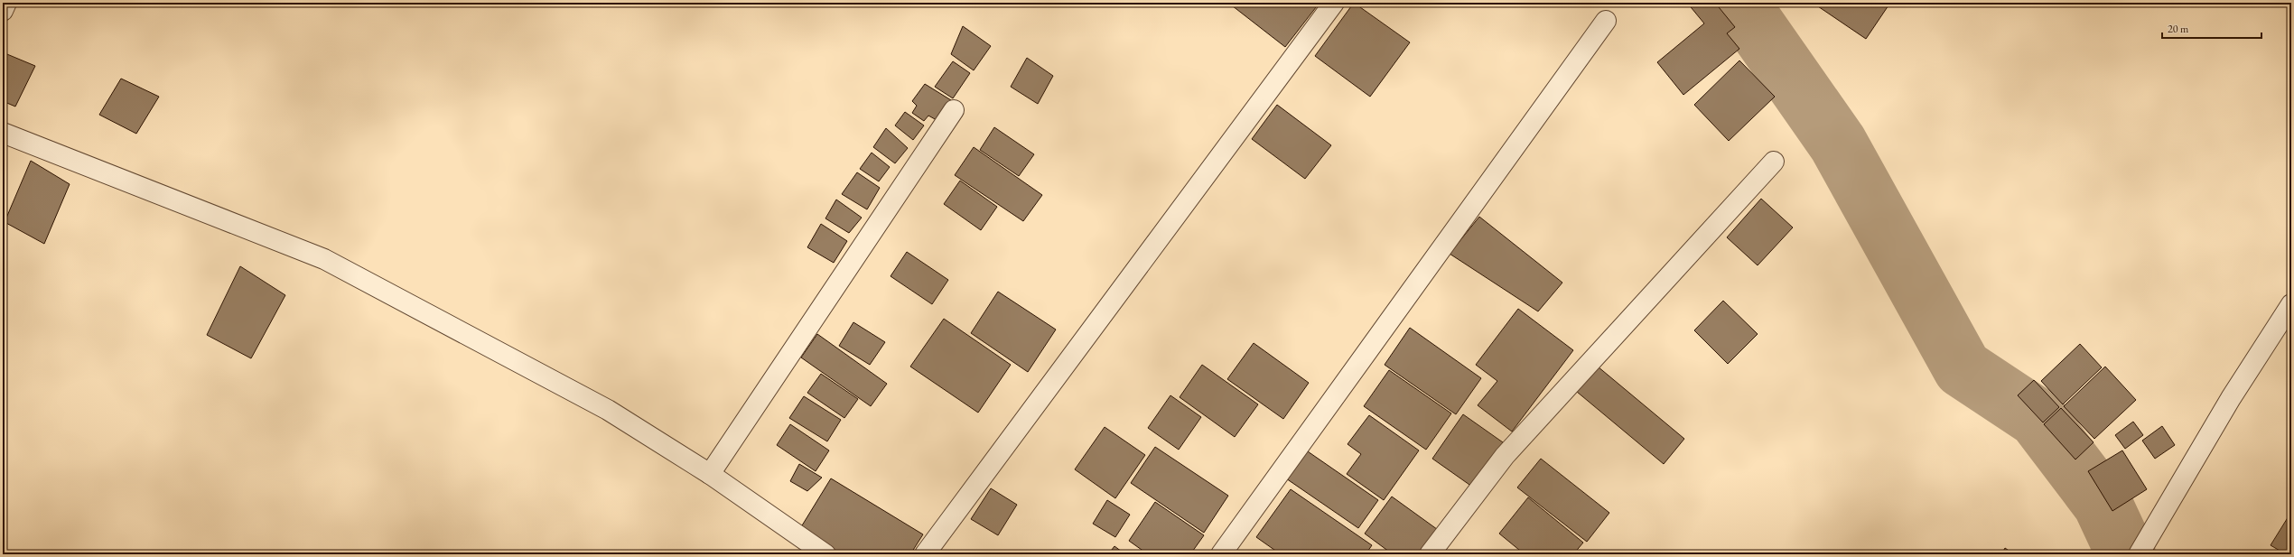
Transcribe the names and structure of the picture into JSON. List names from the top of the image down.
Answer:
{
  "scale_bar": "20 m"
}
